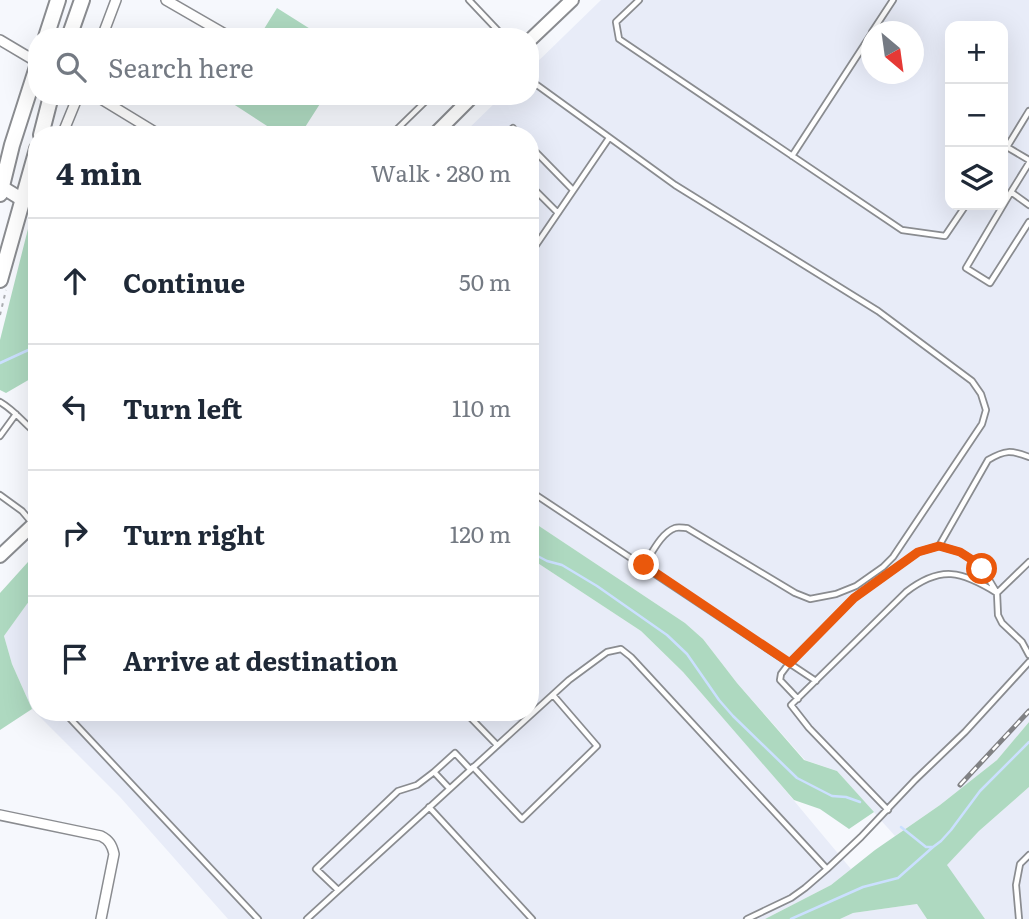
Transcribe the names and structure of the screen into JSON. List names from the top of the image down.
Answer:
{
  "north": "bottom right",
  "page": {
    "map_buttons": ["+", "−"],
    "search": "Search here",
    "heading": ["4 min", "Walk · 280 m"],
    "list": [
      ["Continue", "50 m"],
      ["Turn left", "110 m"],
      ["Turn right", "120 m"],
      "Arrive at destination"
    ]
  }
}
